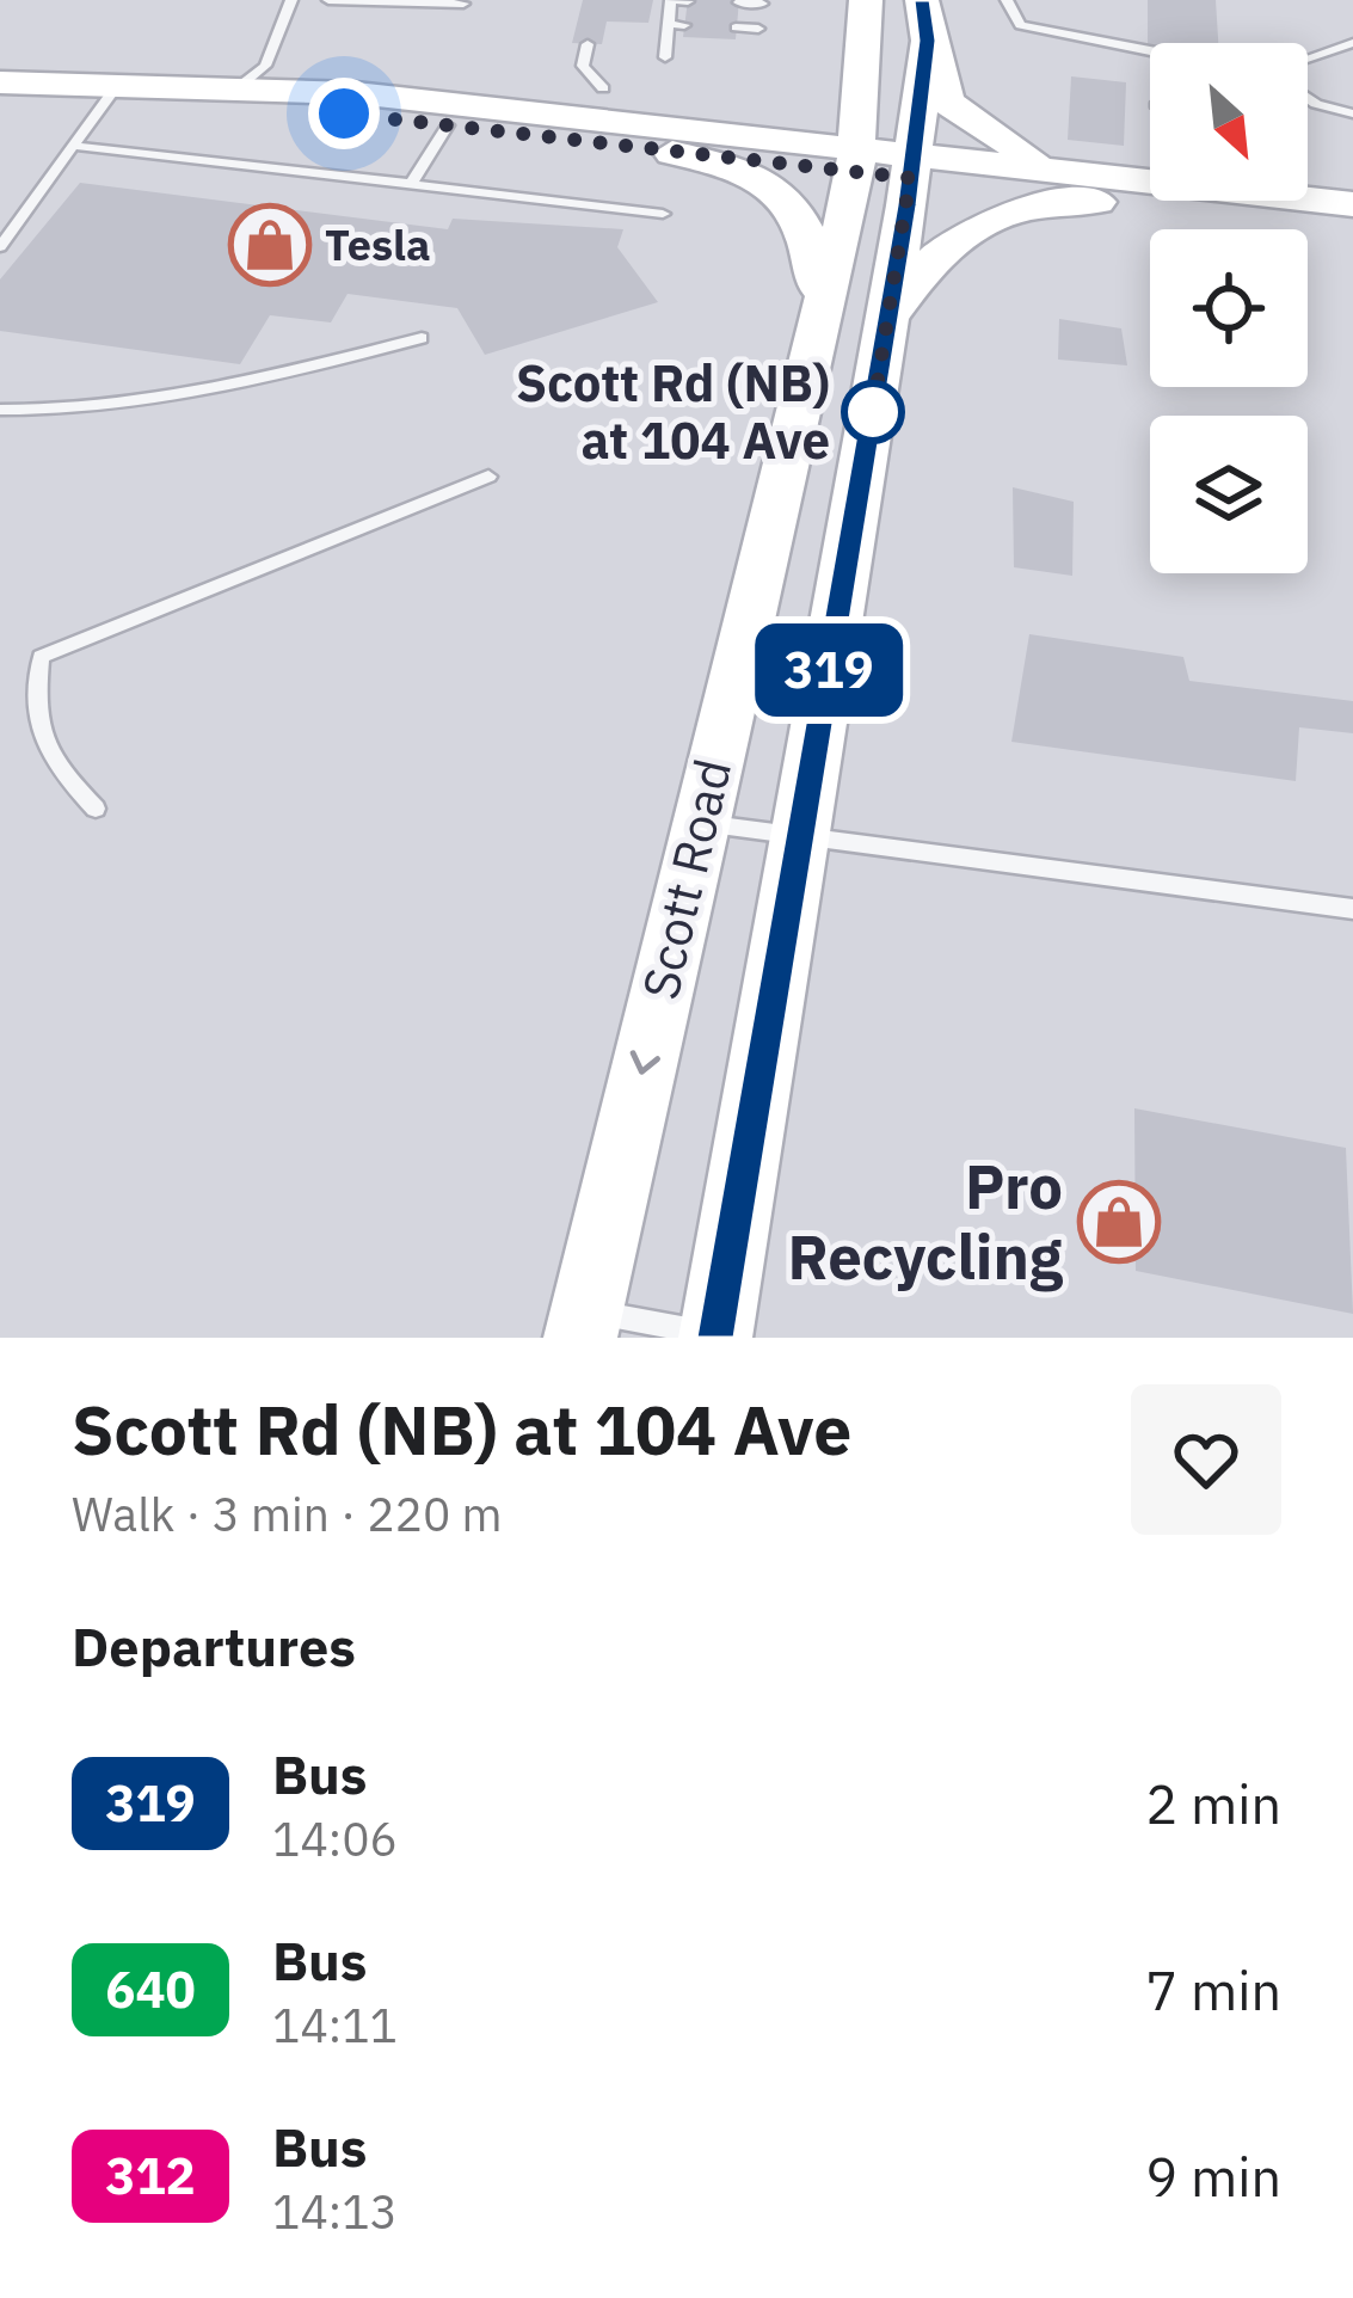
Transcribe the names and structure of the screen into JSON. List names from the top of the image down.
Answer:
{
  "streets": {
    "main road": ["Scott Road"]
  },
  "places": {
    "shop": ["Tesla", "Pro Recycling"],
    "other": ["Scott Rd (NB) at 104 Ave"]
  },
  "lines": ["bus line 319"],
  "north": "bottom right",
  "page": {
    "on_map": "319",
    "heading": [
      ["Scott Rd (NB) at 104 Ave", "Walk · 3 min · 220 m"],
      "Departures"
    ],
    "list": [
      {
        "mark": "319",
        "name": "Bus",
        "note": "14:06",
        "value": "2 min"
      },
      {
        "mark": "640",
        "name": "Bus",
        "note": "14:11",
        "value": "7 min"
      },
      {
        "mark": "312",
        "name": "Bus",
        "note": "14:13",
        "value": "9 min"
      }
    ]
  }
}
